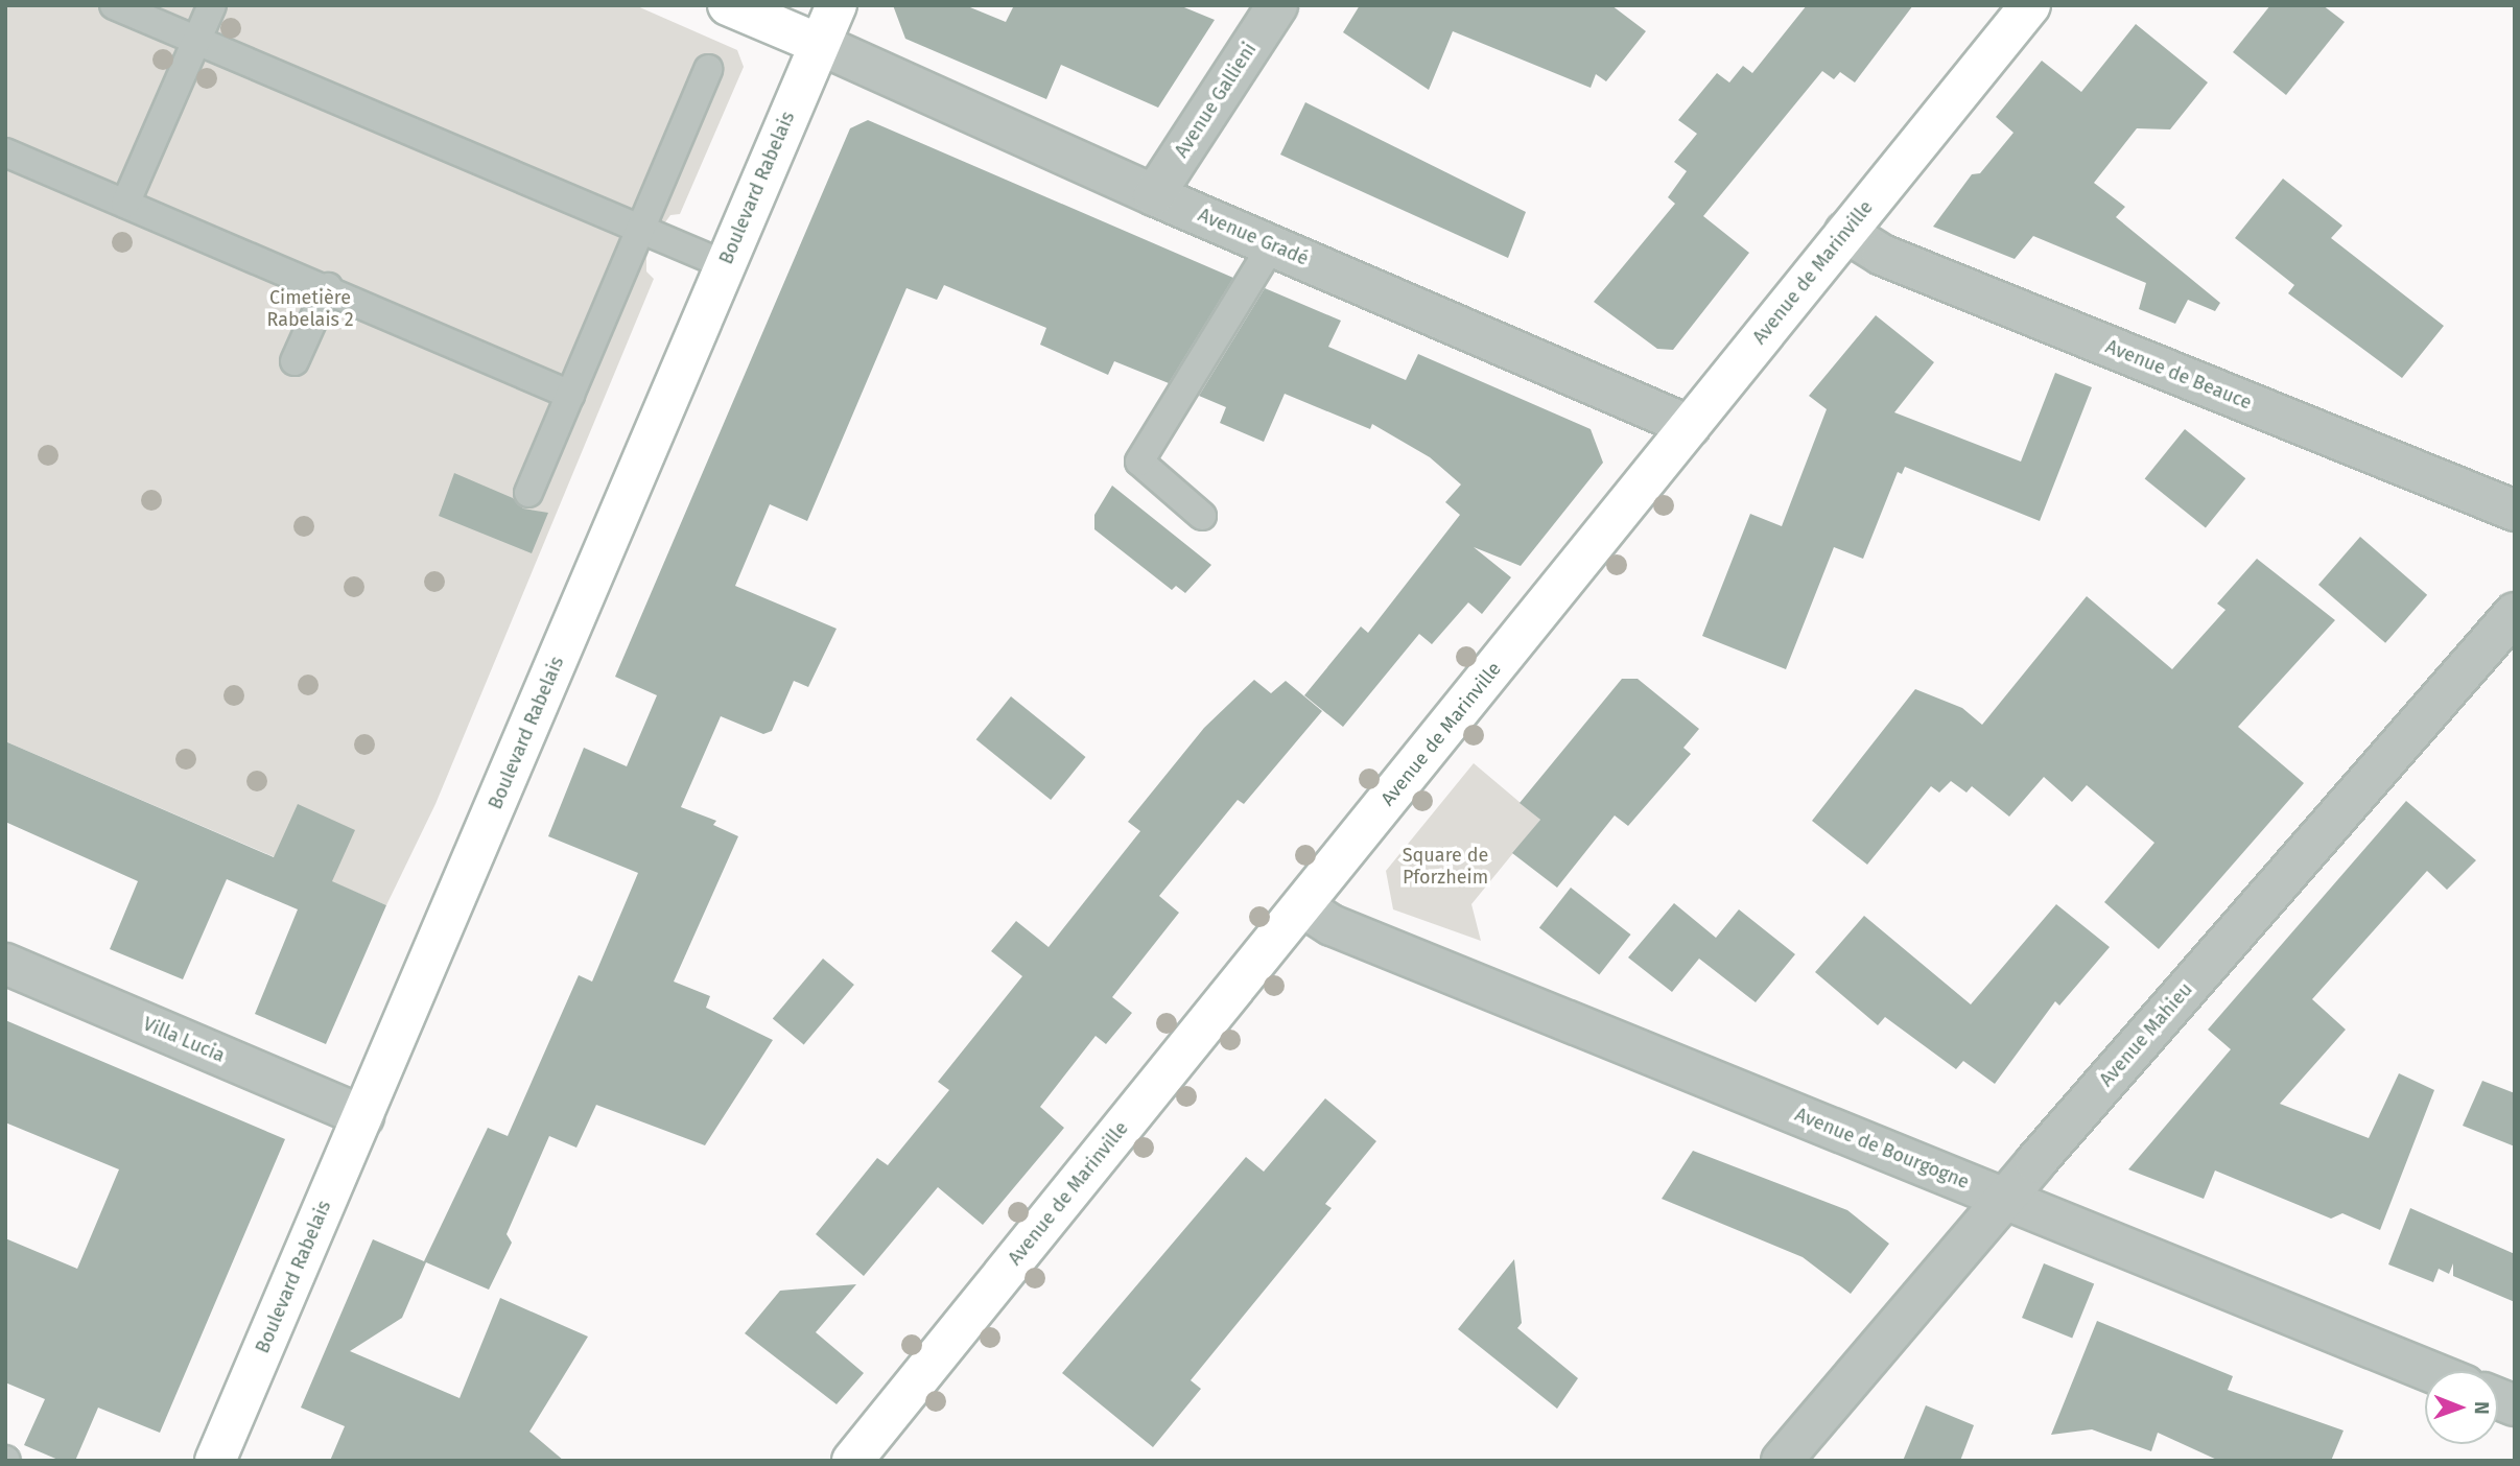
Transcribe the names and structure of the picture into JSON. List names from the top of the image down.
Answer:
{
  "streets": {
    "street": [
      "Avenue Gallieni",
      "Boulevard Rabelais",
      "Avenue Gradé",
      "Avenue de Marinville",
      "Avenue de Beauce",
      "Avenue Mahieu",
      "Villa Lucia",
      "Avenue de Bourgogne"
    ]
  },
  "crossings": [
    ["Avenue Gallieni", "Avenue Gradé"],
    ["Boulevard Rabelais", "Avenue Gradé"],
    ["Boulevard Rabelais", "Villa Lucia"],
    ["Avenue Gradé", "Avenue de Marinville"],
    ["Avenue de Marinville", "Avenue de Beauce"],
    ["Avenue de Marinville", "Avenue de Bourgogne"],
    ["Avenue Mahieu", "Avenue de Bourgogne"]
  ],
  "parks": ["Cimetière Rabelais 2", "Square de Pforzheim"],
  "north": "right"
}
